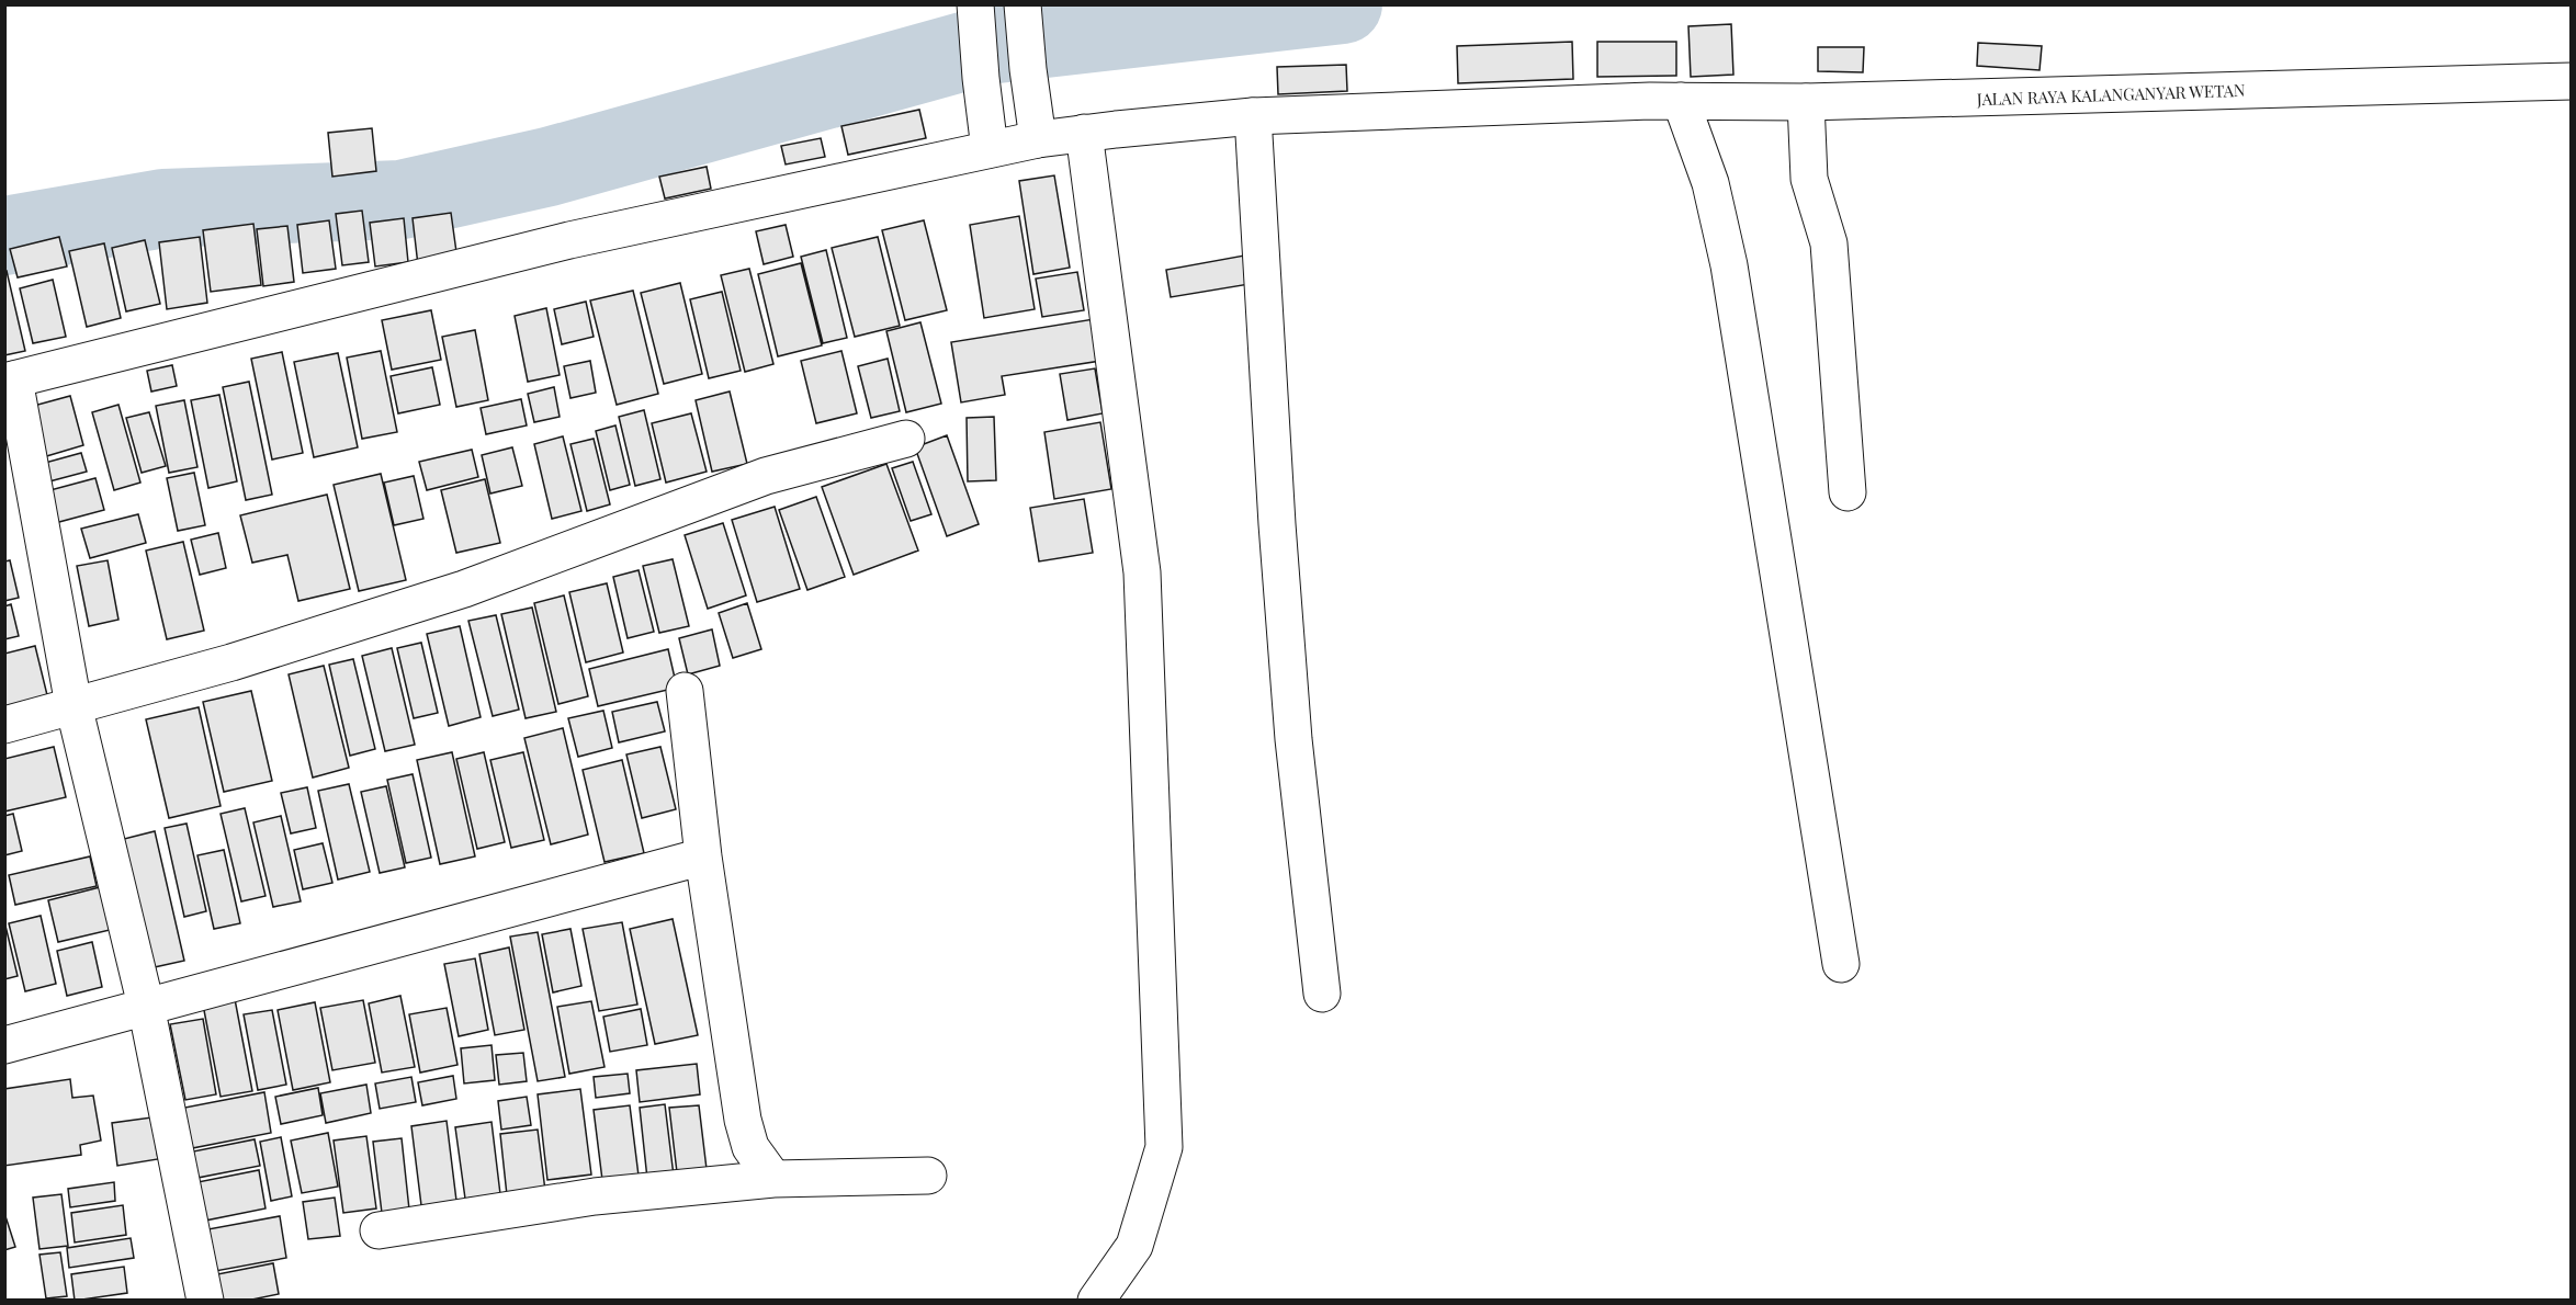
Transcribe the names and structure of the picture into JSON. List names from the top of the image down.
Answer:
{
  "streets": {
    "street": ["JALAN RAYA KALANGANYAR WETAN"]
  }
}
